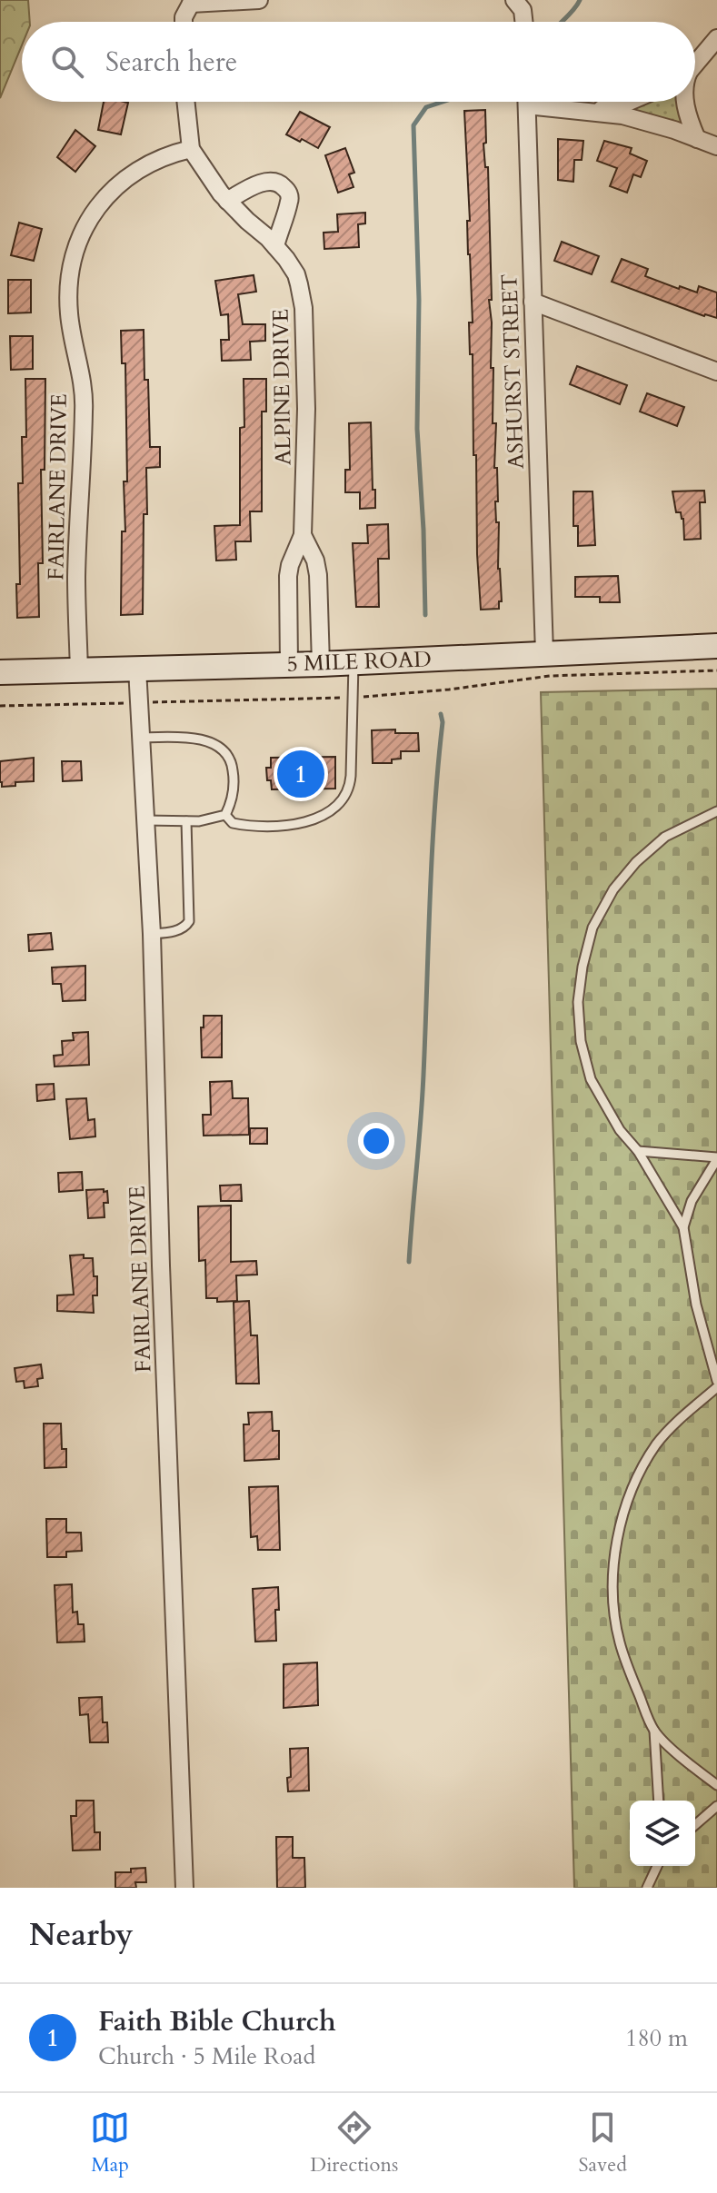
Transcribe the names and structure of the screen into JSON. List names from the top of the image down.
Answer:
{
  "streets": {
    "main road": ["5 MILE ROAD"],
    "street": ["ASHURST STREET", "ALPINE DRIVE", "FAIRLANE DRIVE"]
  },
  "crossings": [
    ["ASHURST STREET", "5 MILE ROAD"],
    ["ALPINE DRIVE", "FAIRLANE DRIVE"],
    ["ALPINE DRIVE", "5 MILE ROAD"],
    ["FAIRLANE DRIVE", "5 MILE ROAD"]
  ],
  "page": {
    "search": "Search here",
    "pins": "1",
    "heading": "Nearby",
    "list": [
      {
        "mark": "1",
        "name": "Faith Bible Church",
        "note": "Church · 5 Mile Road",
        "value": "180 m"
      }
    ],
    "nav": ["Map", "Directions", "Saved"]
  }
}
